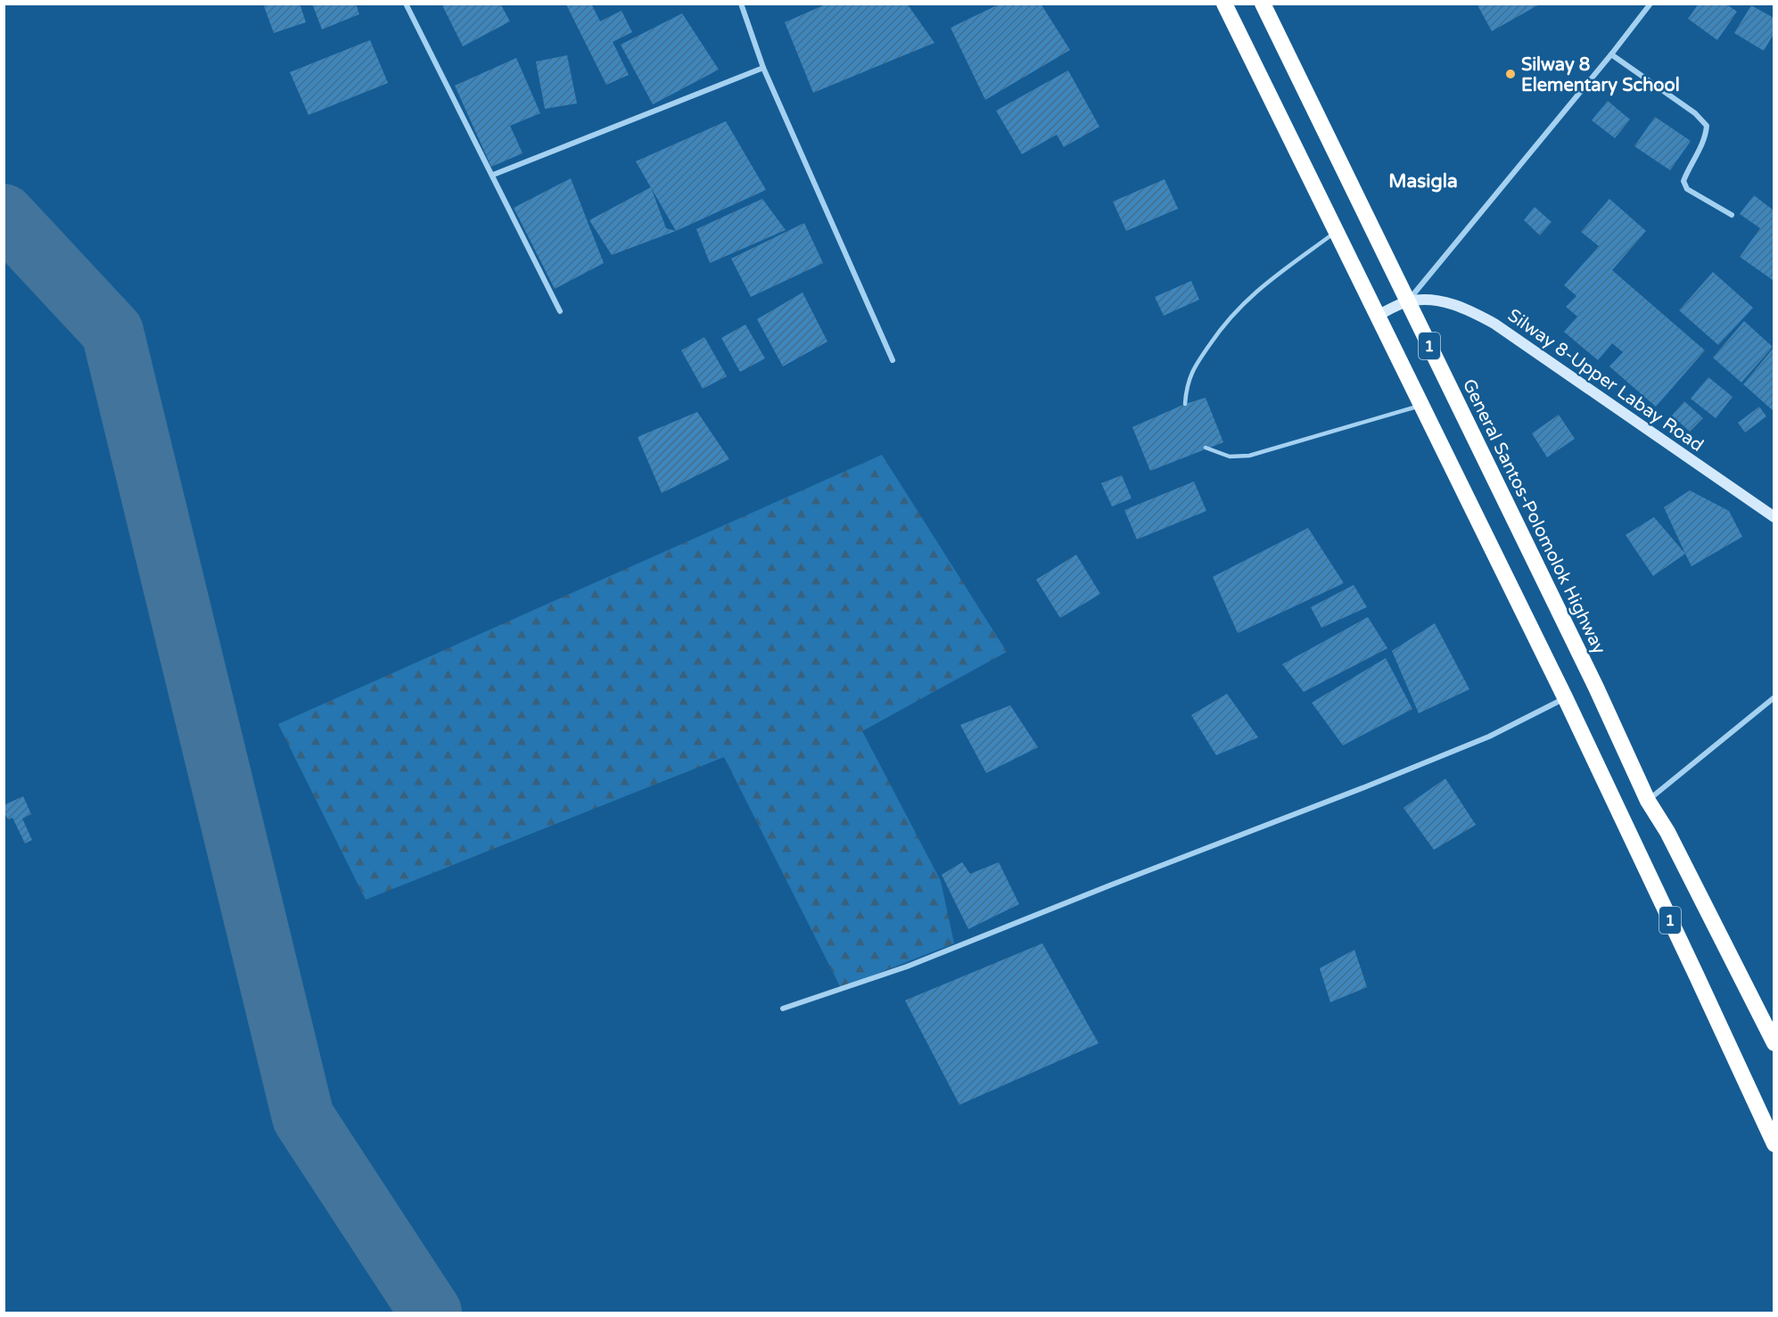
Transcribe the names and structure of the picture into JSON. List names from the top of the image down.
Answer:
{
  "streets": {
    "highway": ["1", "General Santos-Polomolok Highway"],
    "main road": ["Silway 8-Upper Labay Road"]
  },
  "crossings": [
    ["Silway 8-Upper Labay Road", "General Santos-Polomolok Highway"]
  ],
  "districts": ["Masigla"],
  "places": ["Silway 8 Elementary School"]
}
